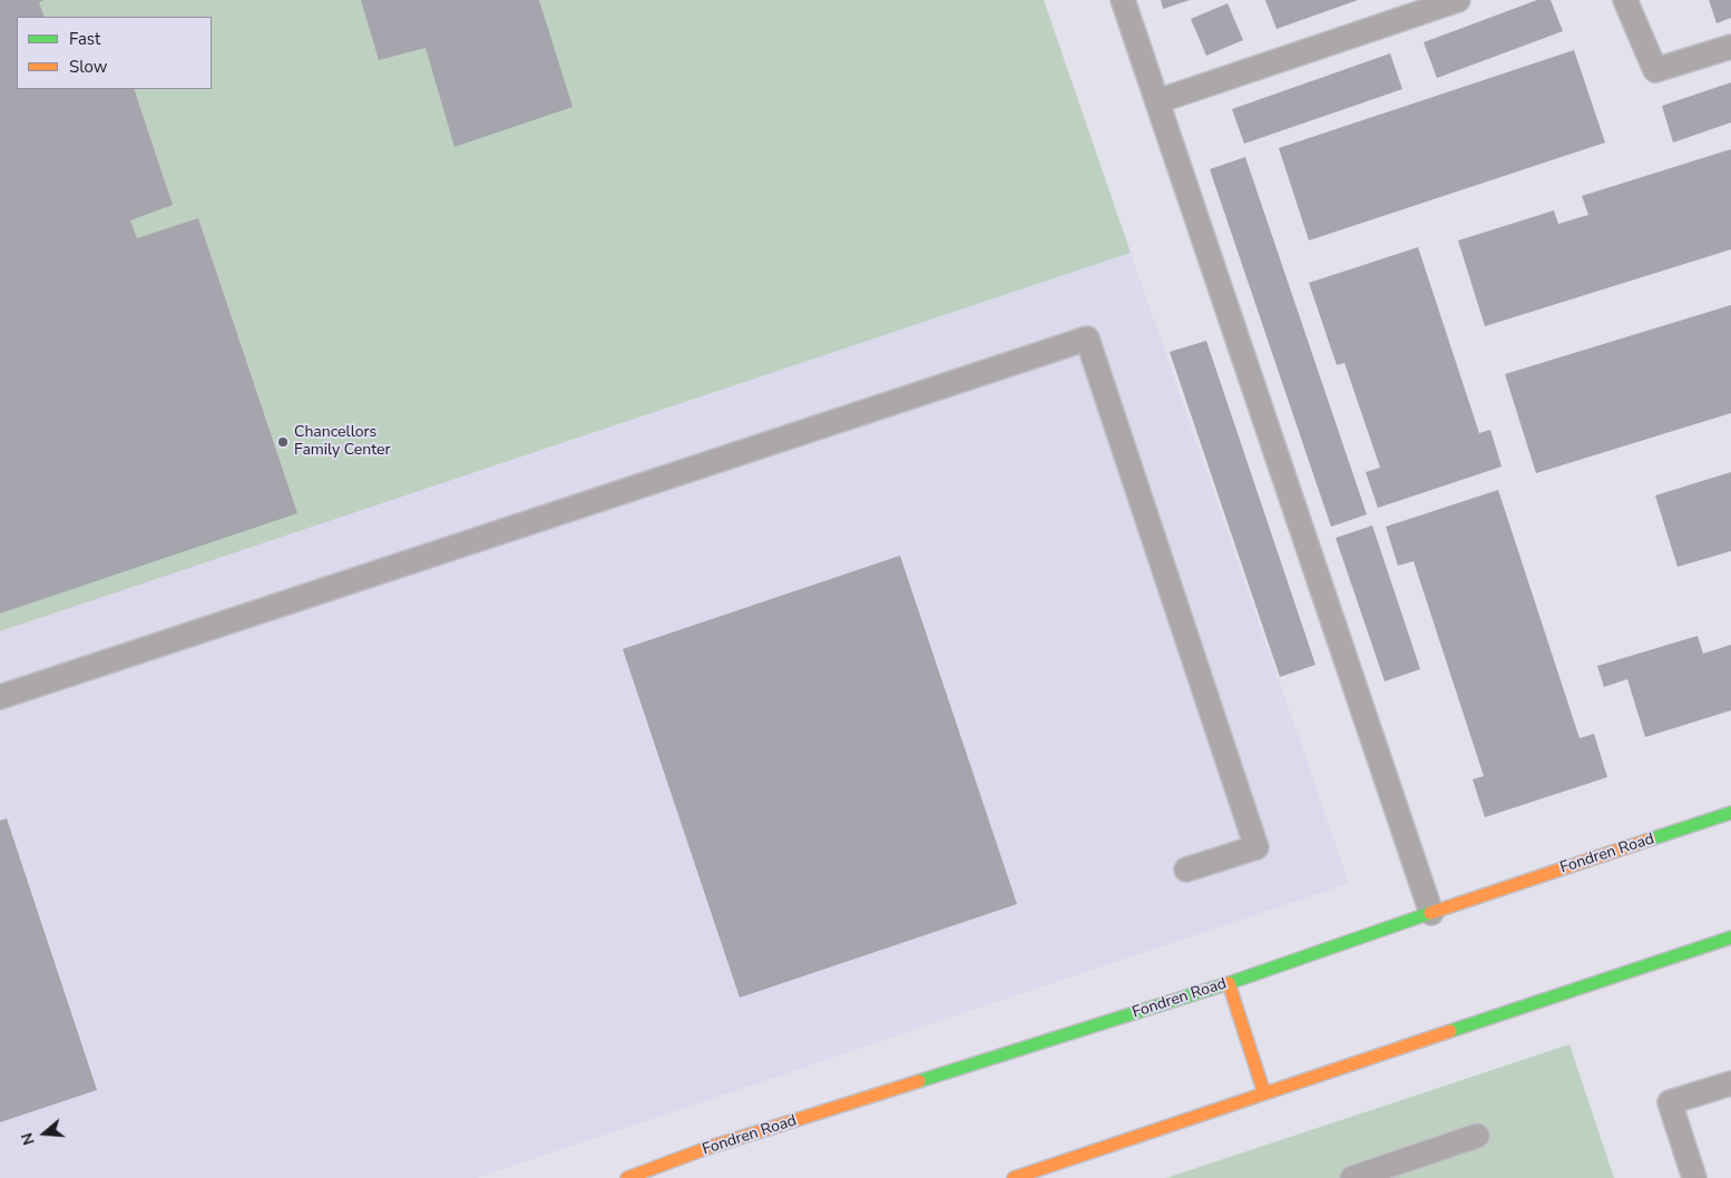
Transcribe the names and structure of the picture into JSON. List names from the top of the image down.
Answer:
{
  "streets": {
    "main road": ["Fondren Road"]
  },
  "places": ["Chancellors Family Center"],
  "legend": ["Fast", "Slow"],
  "north": "left"
}
